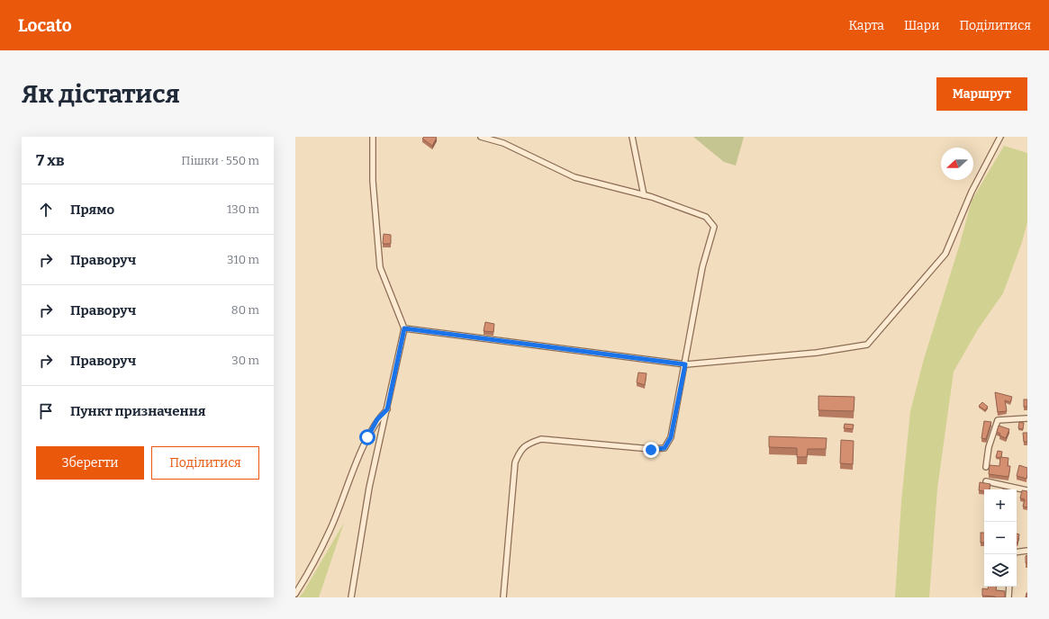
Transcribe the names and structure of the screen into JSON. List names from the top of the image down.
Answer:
{
  "north": "left",
  "page": {
    "header": "Locato",
    "nav": ["Карта", "Шари", "Поділитися"],
    "buttons": [
      "Маршрут",
      ["Зберегти", "Поділитися"]
    ],
    "title": "Як дістатися",
    "heading": ["7 хв", "Пішки · 550 m"],
    "list": [
      ["Прямо", "130 m"],
      ["Праворуч", "310 m"],
      ["Праворуч", "80 m"],
      ["Праворуч", "30 m"],
      "Пункт призначення"
    ],
    "map_buttons": ["+", "−"]
  }
}
